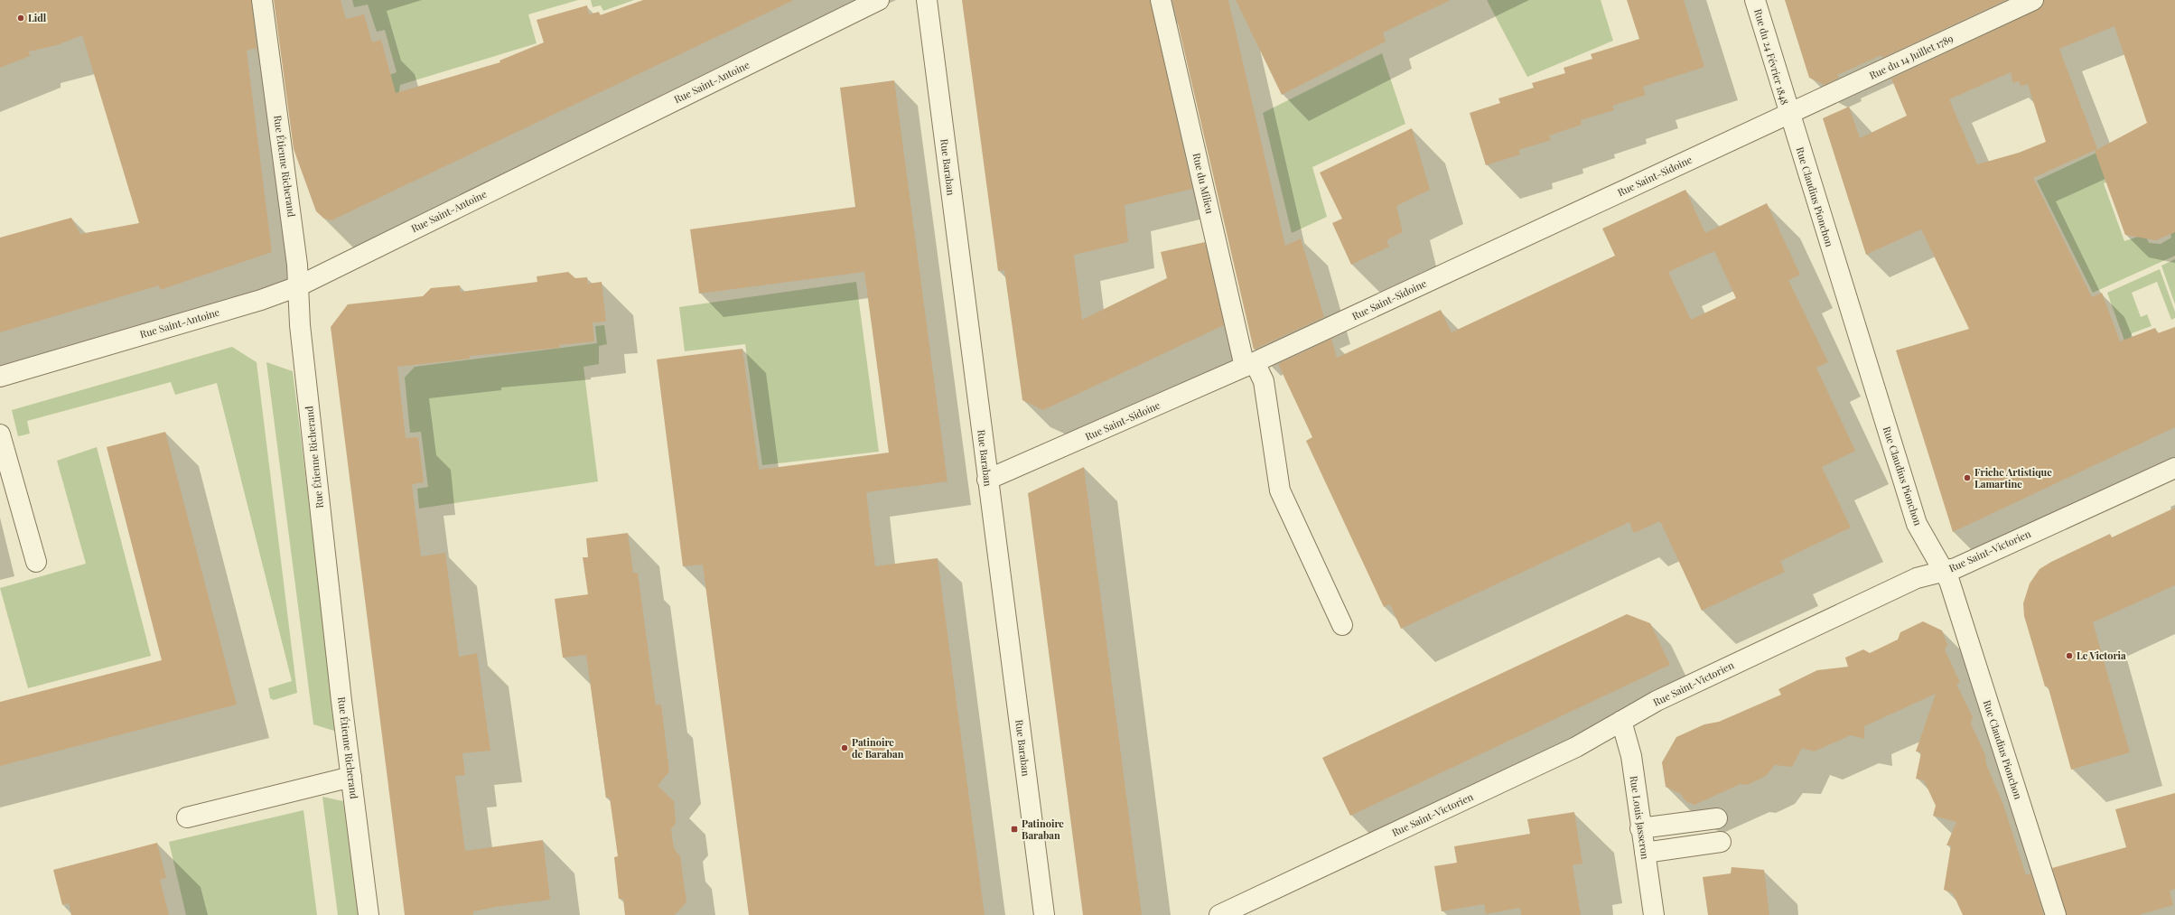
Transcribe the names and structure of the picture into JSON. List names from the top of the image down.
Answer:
{
  "streets": {
    "street": [
      "Rue du 24 Février 1848",
      "Rue du 14 Juillet 1789",
      "Rue Saint-Antoine",
      "Rue Étienne Richerand",
      "Rue Baraban",
      "Rue Saint-Sidoine",
      "Rue du Milieu",
      "Rue Claudius Pionchon",
      "Rue Saint-Victorien",
      "Rue Louis Jasseron"
    ]
  },
  "crossings": [
    ["Rue du 24 Février 1848", "Rue du 14 Juillet 1789"],
    ["Rue du 24 Février 1848", "Rue Saint-Sidoine"],
    ["Rue du 24 Février 1848", "Rue Claudius Pionchon"],
    ["Rue du 14 Juillet 1789", "Rue Saint-Sidoine"],
    ["Rue du 14 Juillet 1789", "Rue Claudius Pionchon"],
    ["Rue Saint-Antoine", "Rue Étienne Richerand"],
    ["Rue Baraban", "Rue Saint-Sidoine"],
    ["Rue Saint-Sidoine", "Rue du Milieu"],
    ["Rue Saint-Sidoine", "Rue Claudius Pionchon"],
    ["Rue Claudius Pionchon", "Rue Saint-Victorien"],
    ["Rue Saint-Victorien", "Rue Louis Jasseron"]
  ],
  "places": {
    "other": [
      "Lidl",
      "Friche Artistique Lamartine",
      "Le Victoria",
      "Patinoire de Baraban"
    ],
    "transit": ["Patinoire Baraban"]
  }
}
